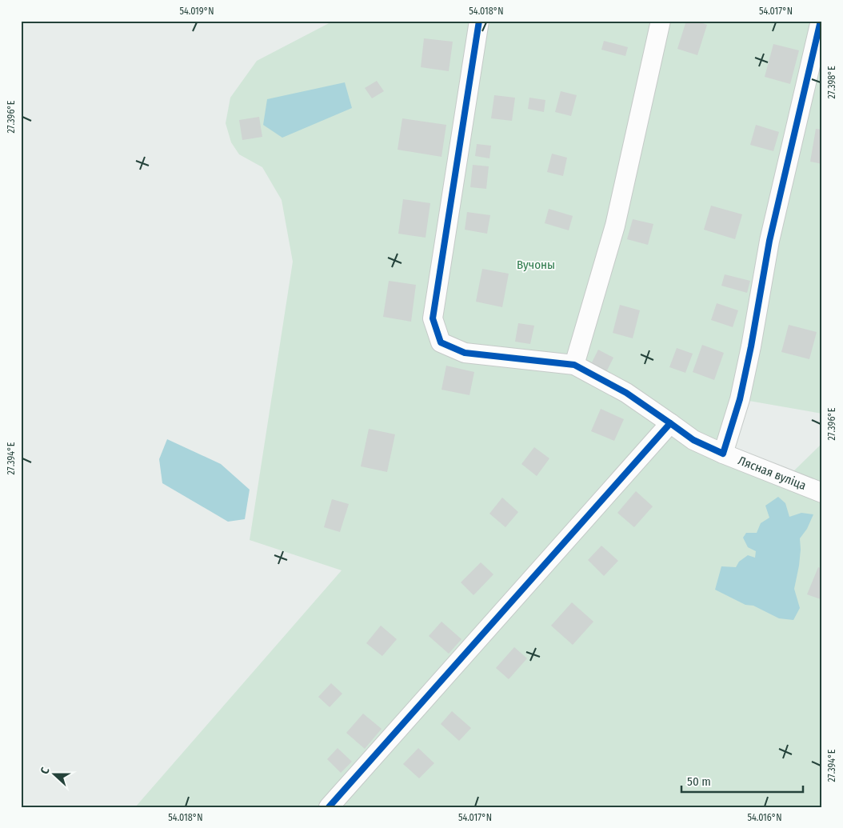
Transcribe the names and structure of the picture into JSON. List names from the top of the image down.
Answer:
{
  "streets": {
    "street": ["Лясная вуліца"]
  },
  "parks": ["Вучоны"],
  "scale_bar": "50 m",
  "north": "left",
  "coordinates": [
    "54.019°N",
    "54.018°N",
    "54.017°N",
    "27.398°E",
    "27.396°E",
    "27.394°E",
    "54.016°N"
  ]
}
